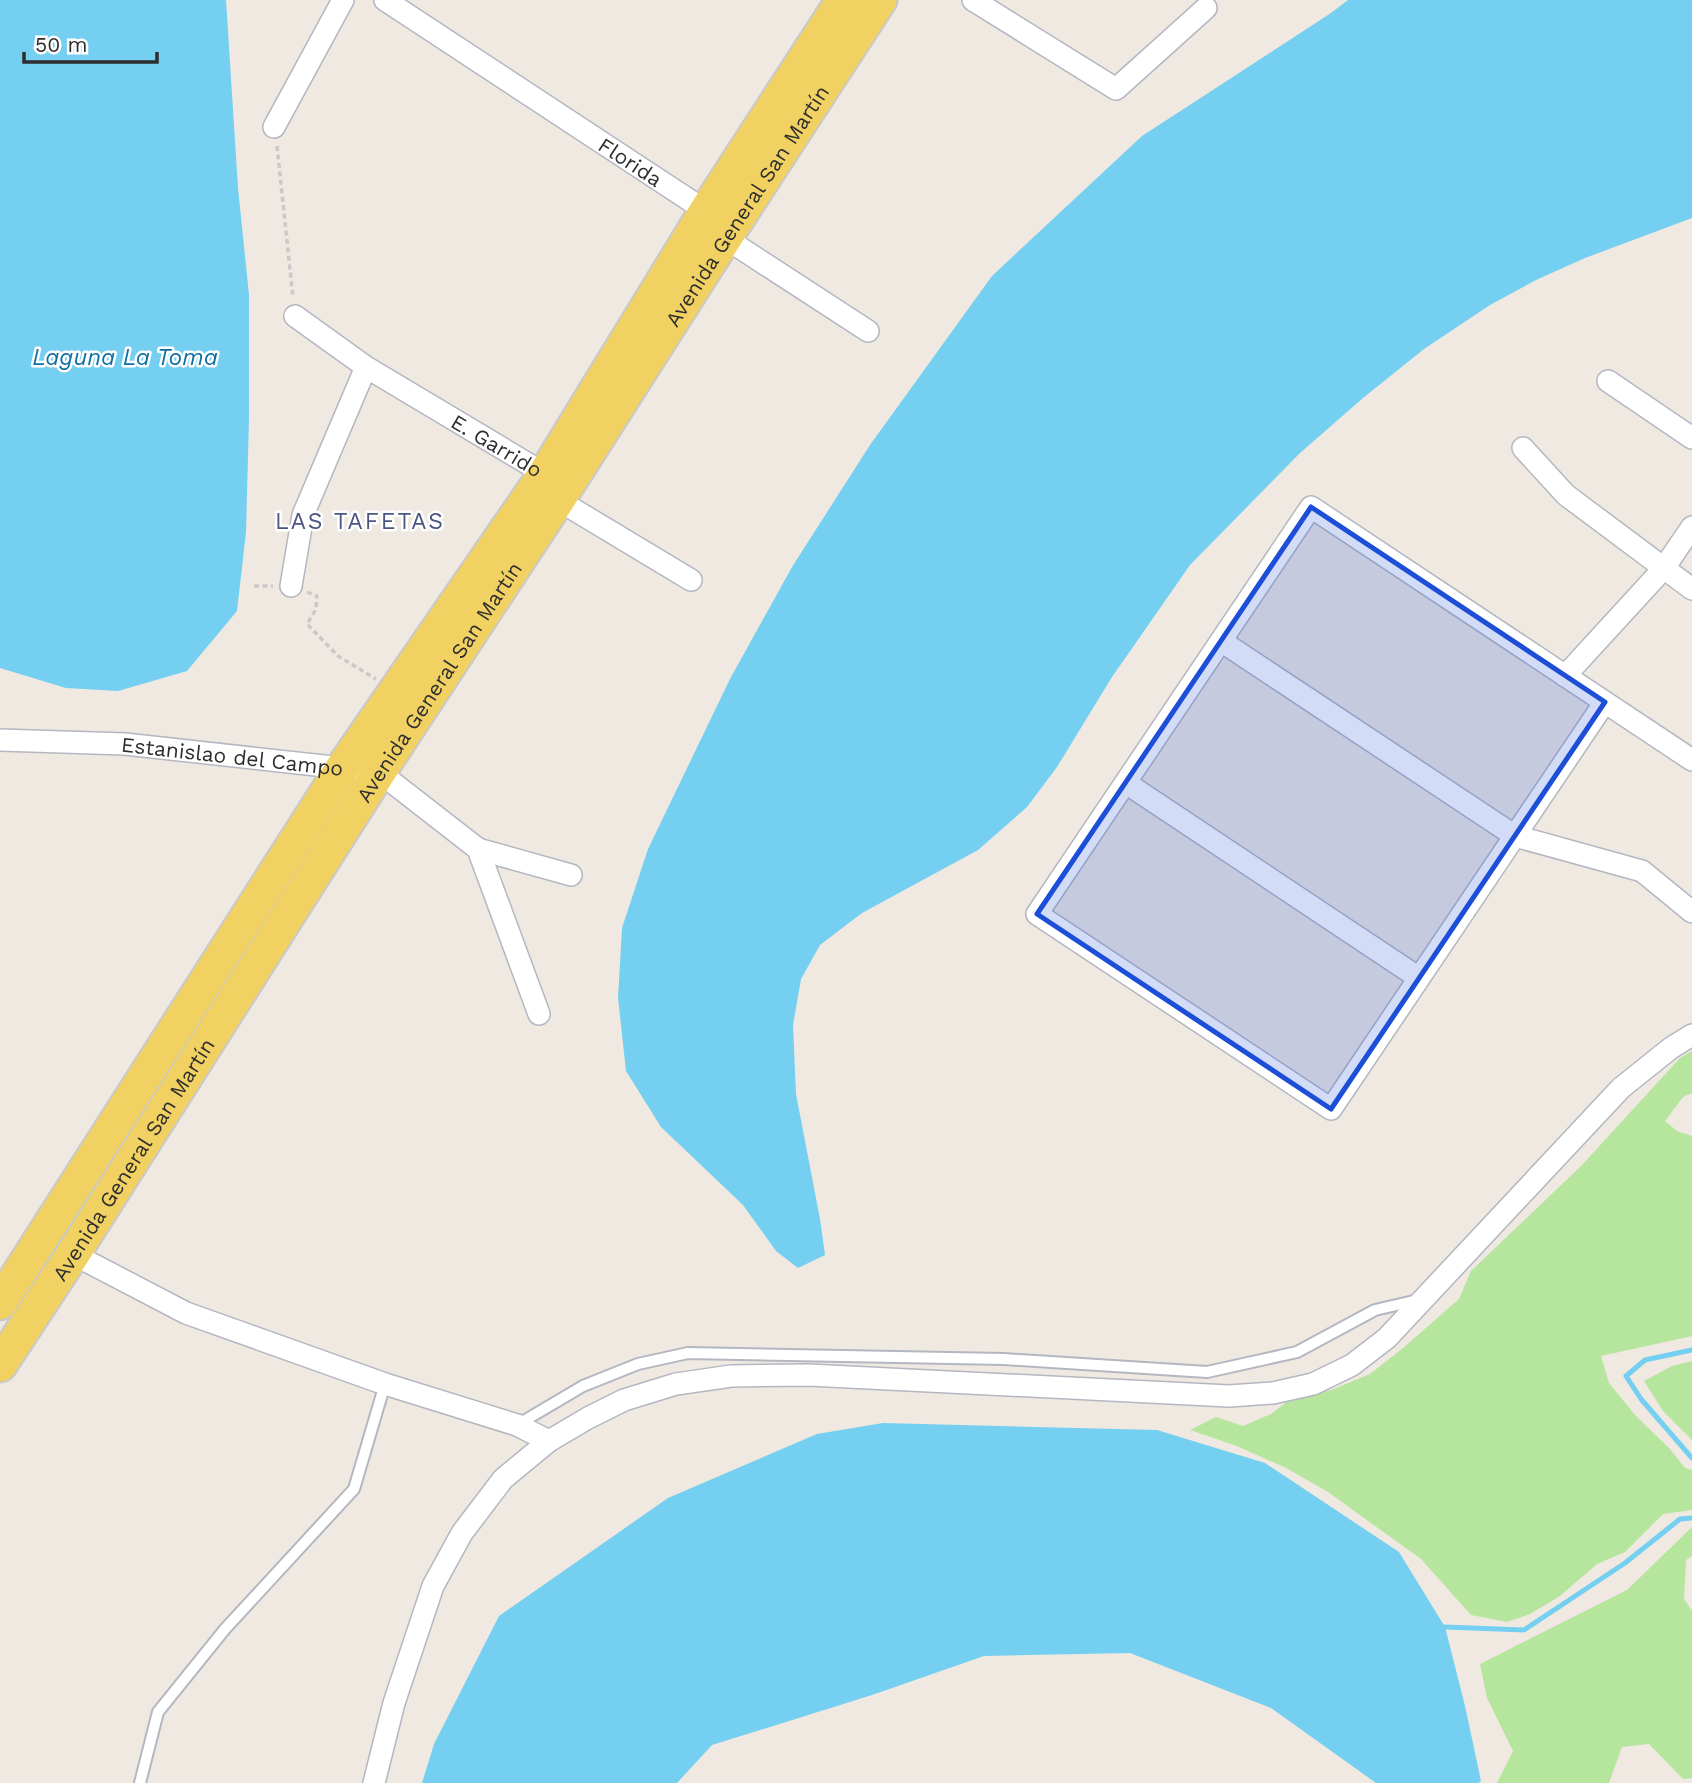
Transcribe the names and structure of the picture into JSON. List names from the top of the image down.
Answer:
{
  "streets": {
    "main road": ["Avenida General San Martín"],
    "street": ["Florida", "E. Garrido", "Estanislao del Campo"]
  },
  "crossings": [
    ["Florida", "Avenida General San Martín"],
    ["Avenida General San Martín", "E. Garrido"],
    ["Avenida General San Martín", "Estanislao del Campo"]
  ],
  "districts": ["LAS TAFETAS"],
  "water": ["Laguna La Toma"],
  "scale_bar": "50 m"
}
